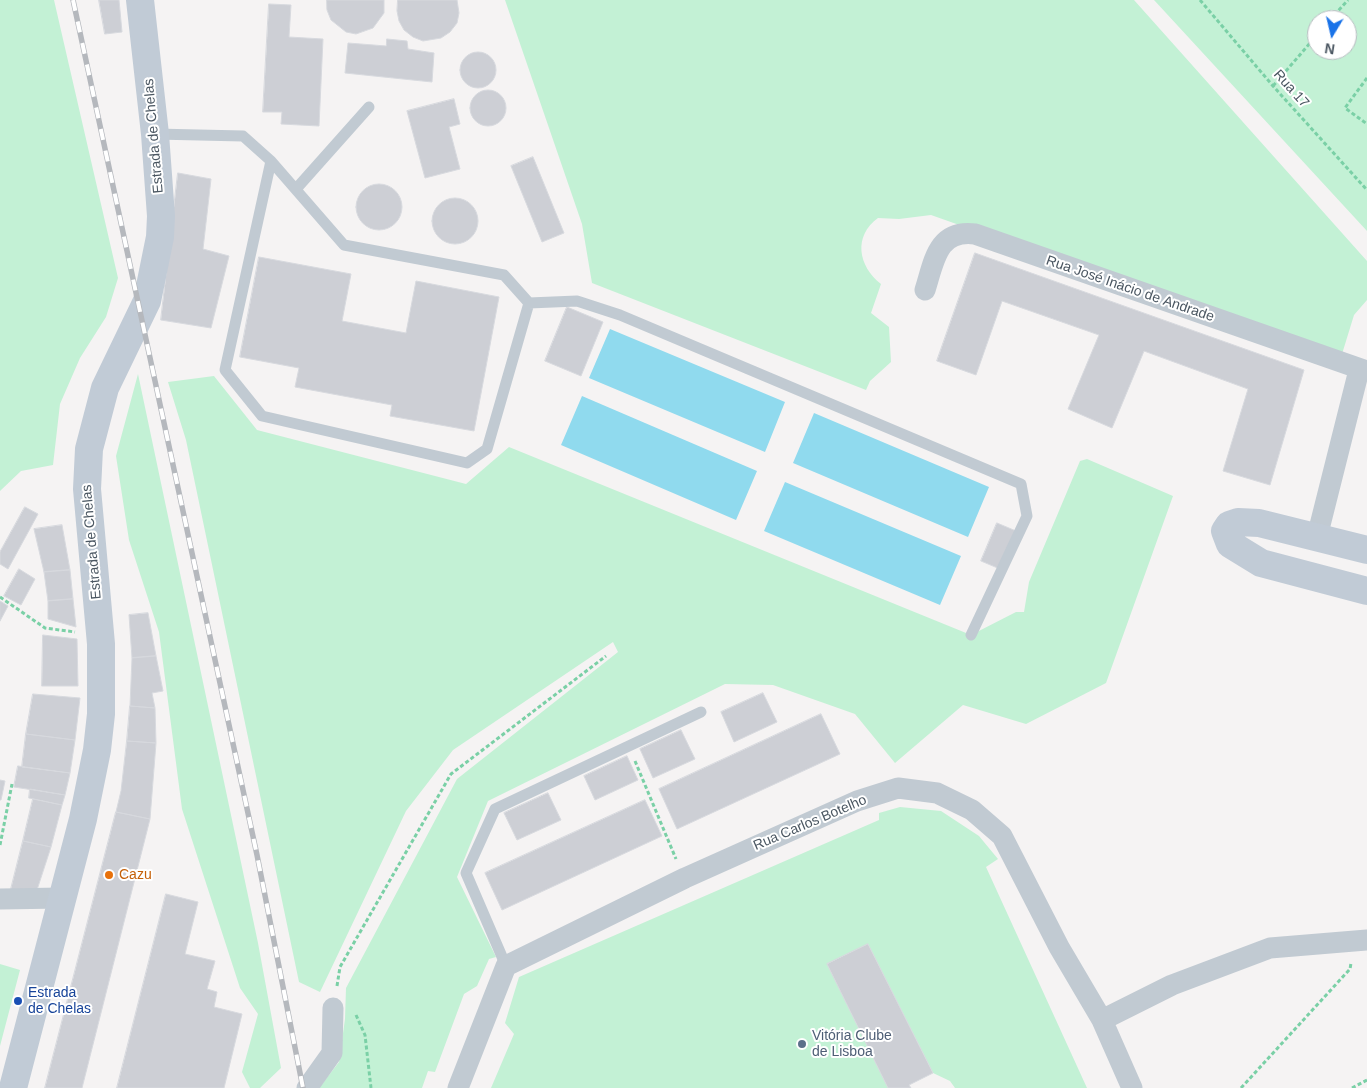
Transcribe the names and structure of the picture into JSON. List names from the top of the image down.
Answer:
{
  "streets": {
    "main road": ["Estrada de Chelas"],
    "street": ["Rua José Inácio de Andrade", "Rua Carlos Botelho"],
    "path": ["Rua 17"]
  },
  "places": ["Cazu", "Estrada de Chelas", "Vitória Clube de Lisboa"],
  "north": "bottom"
}
